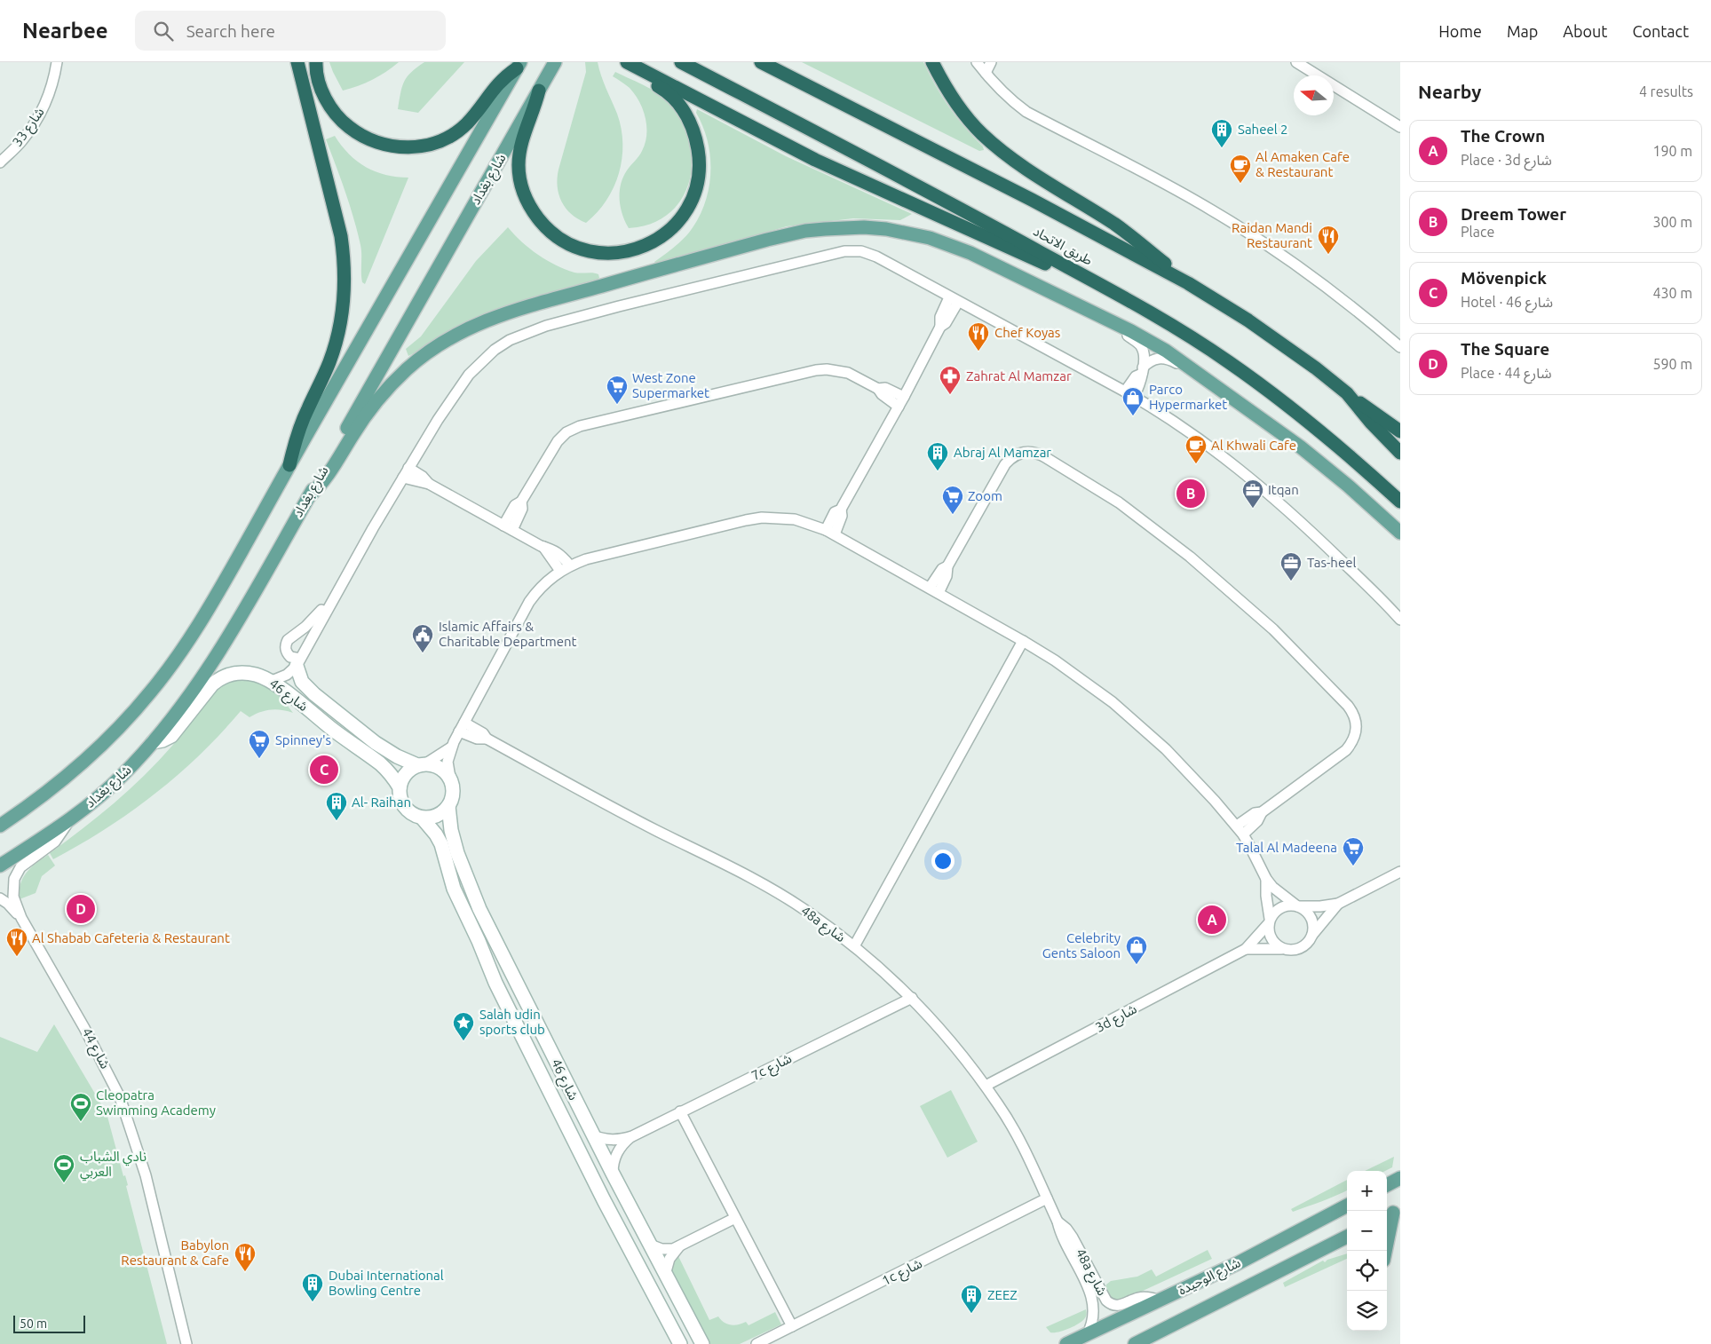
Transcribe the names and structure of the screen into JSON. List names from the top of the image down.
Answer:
{
  "streets": {
    "highway": ["طريق الاتحاد"],
    "main road": ["شارع بغداد", "شارع الوحيدة"],
    "street": [
      "شارع 33",
      "شارع 46",
      "48a شارع",
      "3d شارع",
      "شارع 44",
      "7c شارع",
      "1c شارع"
    ]
  },
  "crossings": [
    ["شارع بغداد", "شارع 46"],
    ["شارع بغداد", "شارع 44"],
    ["شارع 46", "7c شارع"],
    ["48a شارع", "3d شارع"],
    ["48a شارع", "7c شارع"],
    ["48a شارع", "1c شارع"],
    ["48a شارع", "شارع الوحيدة"]
  ],
  "places": {
    "building": [
      "Saheel 2",
      "Abraj Al Mamzar",
      "Al- Raihan",
      "Dubai International Bowling Centre",
      "ZEEZ"
    ],
    "cafe": ["Al Amaken Cafe & Restaurant", "Al Khwali Cafe"],
    "restaurant": [
      "Raidan Mandi Restaurant",
      "Chef Koyas",
      "Al Shabab Cafeteria & Restaurant",
      "Babylon Restaurant & Cafe"
    ],
    "pharmacy": ["Zahrat Al Mamzar"],
    "supermarket": [
      "West Zone Supermarket",
      "Zoom",
      "Spinney's",
      "Talal Al Madeena"
    ],
    "shop": ["Parco Hypermarket", "Celebrity Gents Saloon"],
    "office": ["Itqan", "Tas-heel"],
    "public building": ["Islamic Affairs & Charitable Department"],
    "place": ["Salah udin sports club"],
    "sports": ["Cleopatra Swimming Academy", "نادي الشباب العربي"]
  },
  "scale_bar": "50 m",
  "north": "left",
  "page": {
    "header": "Nearbee",
    "search": "Search here",
    "nav": [
      "Home",
      "Map",
      "About",
      "Contact"
    ],
    "heading": ["Nearby", "4 results"],
    "list": [
      {
        "mark": "A",
        "name": "The Crown",
        "note": "Place · 3d شارع",
        "value": "190 m"
      },
      {
        "mark": "B",
        "name": "Dreem Tower",
        "note": "Place",
        "value": "300 m"
      },
      {
        "mark": "C",
        "name": "Mövenpick",
        "note": "Hotel · شارع 46",
        "value": "430 m"
      },
      {
        "mark": "D",
        "name": "The Square",
        "note": "Place · شارع 44",
        "value": "590 m"
      }
    ],
    "pins": [
      "B",
      "C",
      "D",
      "A"
    ],
    "map_buttons": ["+", "−"],
    "scale": "50 m"
  }
}
